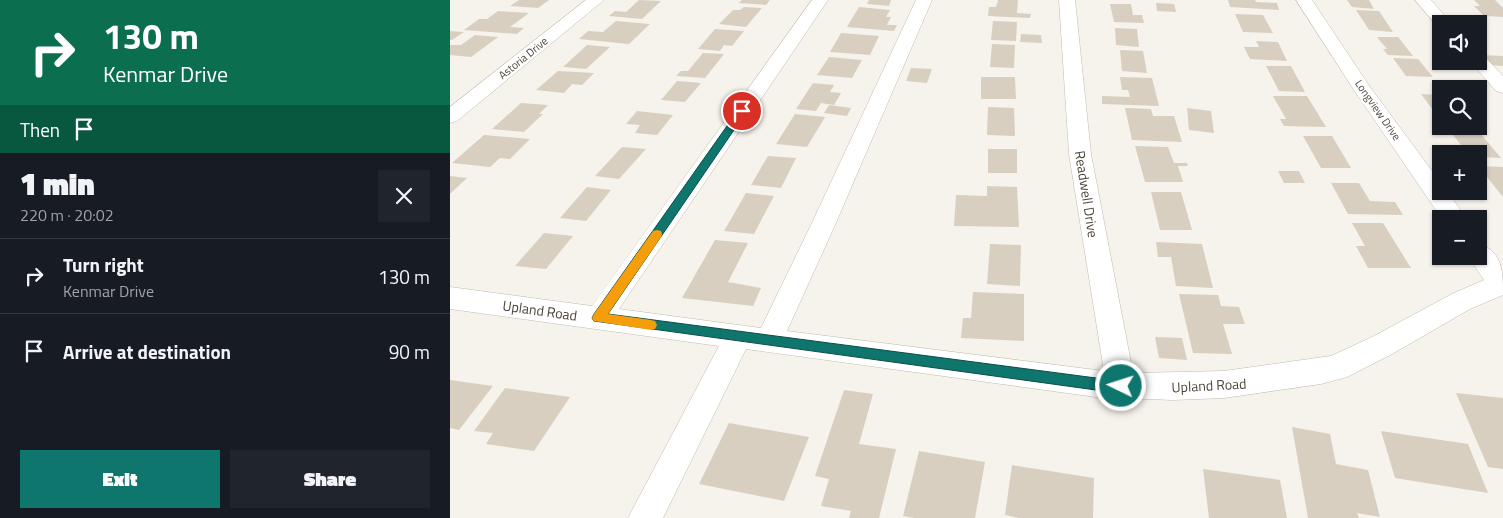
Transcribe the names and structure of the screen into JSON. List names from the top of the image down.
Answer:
{
  "streets": {
    "street": [
      "Astoria Drive",
      "Longview Drive",
      "Readwell Drive",
      "Upland Road"
    ]
  },
  "crossings": [
    ["Readwell Drive", "Upland Road"]
  ],
  "page": {
    "turn": ["130 m", "Kenmar Drive"],
    "map_buttons": ["+", "−"],
    "then": "Then",
    "heading": ["1 min", "220 m · 20:02"],
    "list": [
      {
        "name": "Turn right",
        "note": "Kenmar Drive",
        "value": "130 m"
      },
      {
        "name": "Arrive at destination",
        "value": "90 m"
      }
    ],
    "buttons": ["Exit", "Share"]
  }
}
